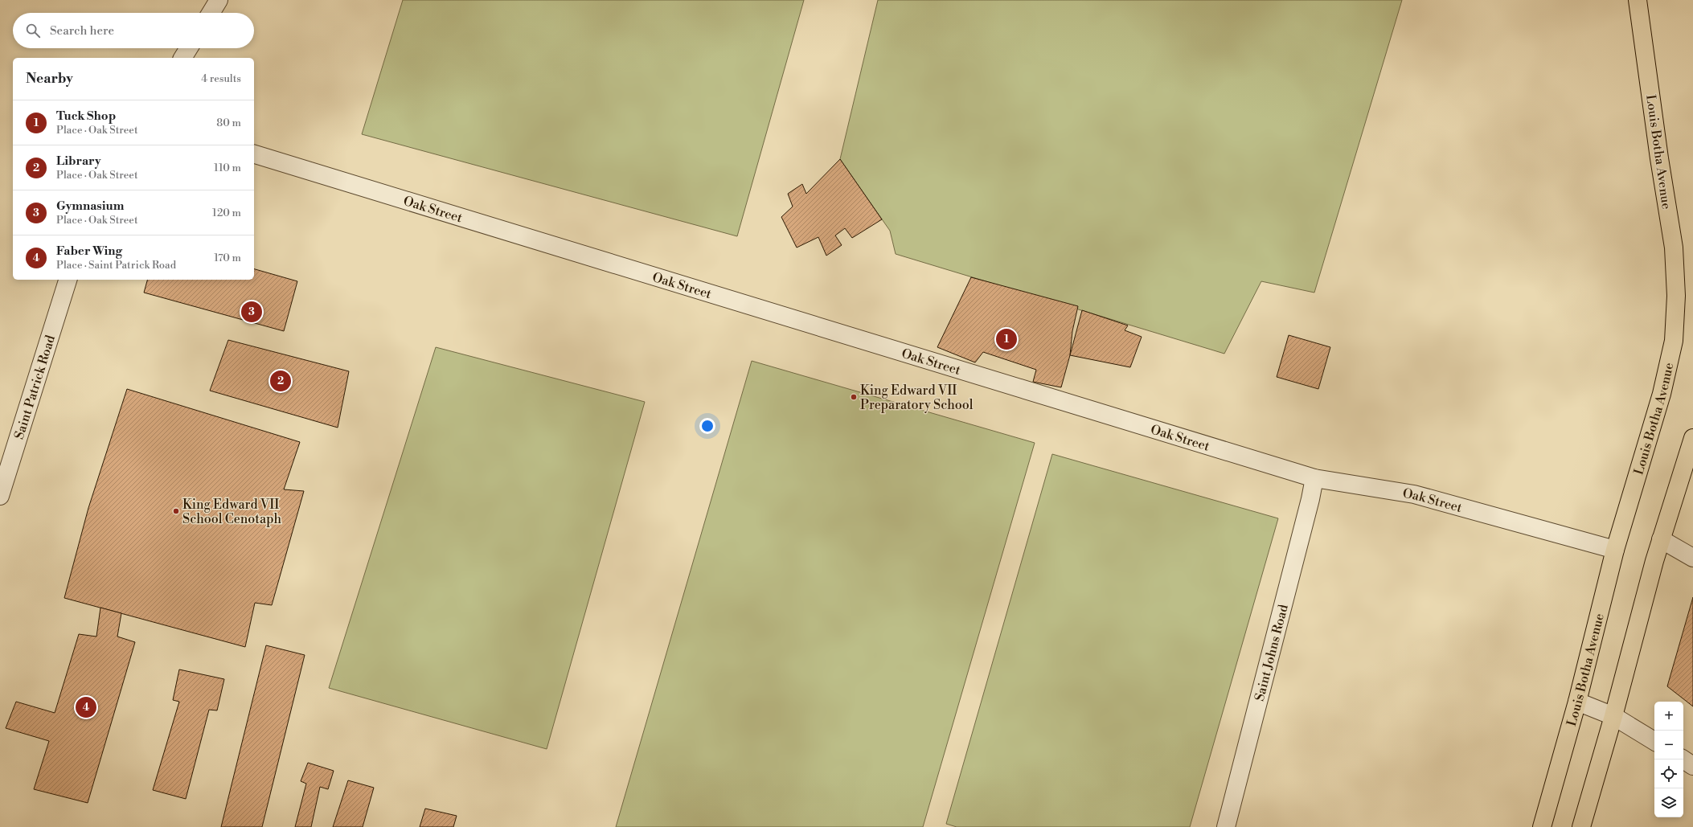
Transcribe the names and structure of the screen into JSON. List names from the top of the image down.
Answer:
{
  "streets": {
    "main road": ["Louis Botha Avenue"],
    "street": ["Oak Street", "Saint Patrick Road", "Saint Johns Road"]
  },
  "crossings": [
    ["Louis Botha Avenue", "Oak Street"],
    ["Oak Street", "Saint Johns Road"]
  ],
  "places": ["King Edward VII Preparatory School", "King Edward VII School Cenotaph"],
  "page": {
    "search": "Search here",
    "heading": ["Nearby", "4 results"],
    "list": [
      {
        "mark": "1",
        "name": "Tuck Shop",
        "note": "Place · Oak Street",
        "value": "80 m"
      },
      {
        "mark": "2",
        "name": "Library",
        "note": "Place · Oak Street",
        "value": "110 m"
      },
      {
        "mark": "3",
        "name": "Gymnasium",
        "note": "Place · Oak Street",
        "value": "120 m"
      },
      {
        "mark": "4",
        "name": "Faber Wing",
        "note": "Place · Saint Patrick Road",
        "value": "170 m"
      }
    ],
    "pins": [
      "3",
      "1",
      "2",
      "4"
    ],
    "map_buttons": ["+", "−"]
  }
}
